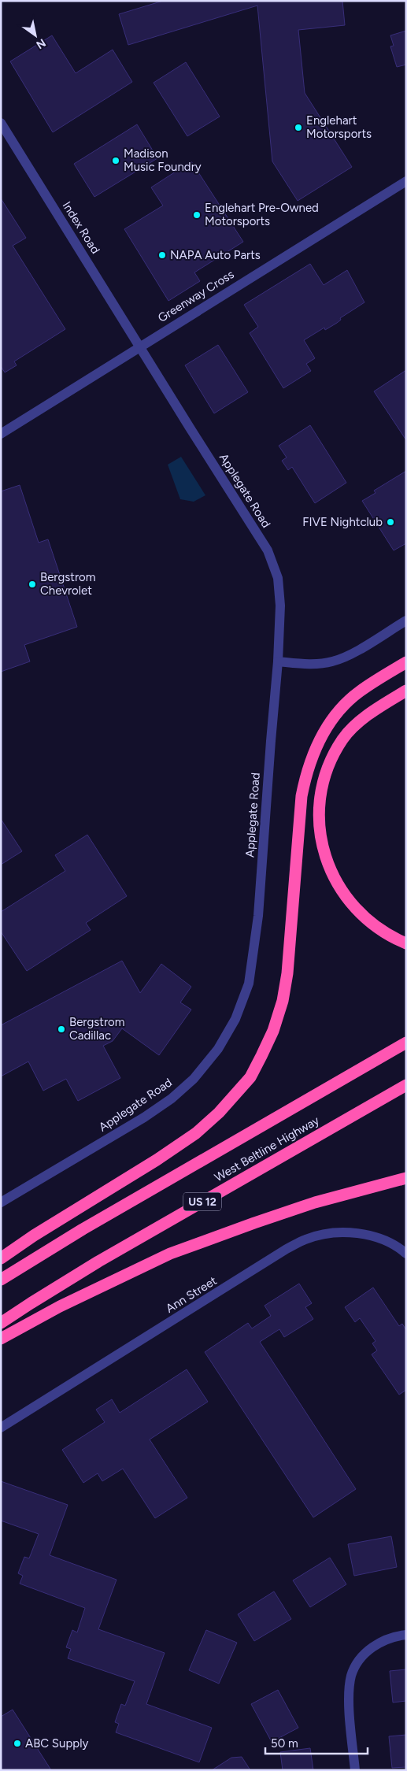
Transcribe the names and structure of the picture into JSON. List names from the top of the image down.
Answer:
{
  "streets": {
    "highway": ["West Beltline Highway", "US 12"],
    "street": [
      "Index Road",
      "Greenway Cross",
      "Applegate Road",
      "Ann Street"
    ]
  },
  "crossings": [
    ["Index Road", "Greenway Cross"],
    ["Index Road", "Applegate Road"],
    ["Greenway Cross", "Applegate Road"]
  ],
  "places": [
    "Englehart Motorsports",
    "Madison Music Foundry",
    "Englehart Pre-Owned Motorsports",
    "NAPA Auto Parts",
    "FIVE Nightclub",
    "Bergstrom Chevrolet",
    "Bergstrom Cadillac",
    "ABC Supply"
  ],
  "scale_bar": "50 m",
  "north": "bottom right"
}
